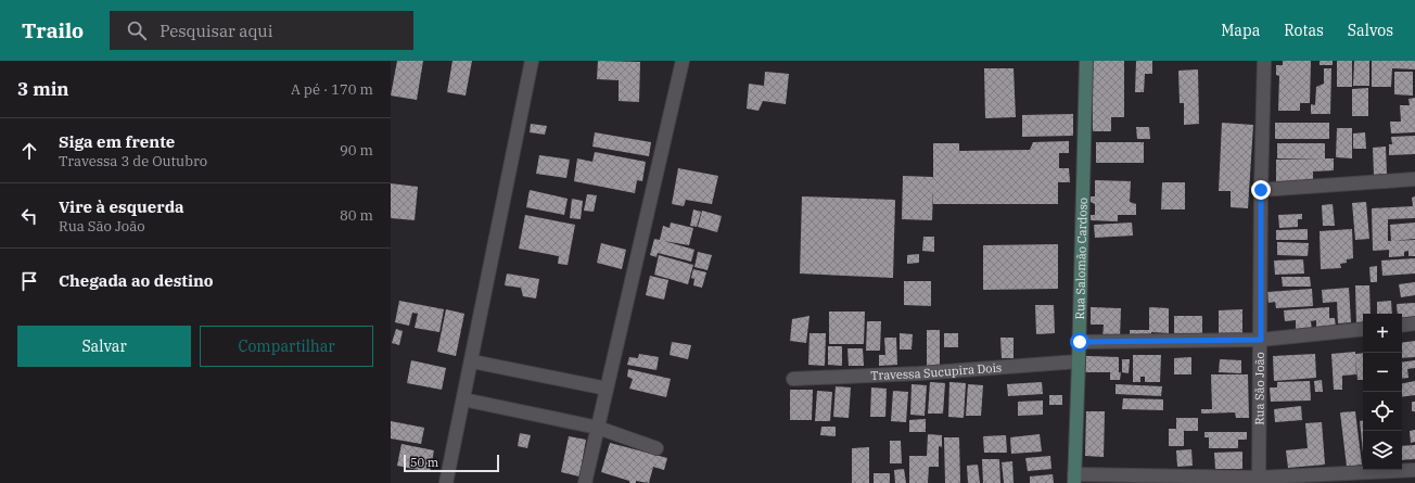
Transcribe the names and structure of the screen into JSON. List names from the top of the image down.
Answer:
{
  "streets": {
    "street": ["Rua Salomão Cardoso", "Travessa Sucupira Dois", "Rua São João"]
  },
  "crossings": [
    ["Rua Salomão Cardoso", "Travessa Sucupira Dois"]
  ],
  "scale_bar": "50 m",
  "page": {
    "header": "Trailo",
    "search": "Pesquisar aqui",
    "nav": ["Mapa", "Rotas", "Salvos"],
    "heading": ["3 min", "A pé · 170 m"],
    "list": [
      ["Siga em frente", "Travessa 3 de Outubro", "90 m"],
      ["Vire à esquerda", "Rua São João", "80 m"],
      "Chegada ao destino"
    ],
    "buttons": ["Salvar", "Compartilhar"],
    "map_buttons": ["+", "−"],
    "scale": "50 m"
  }
}
